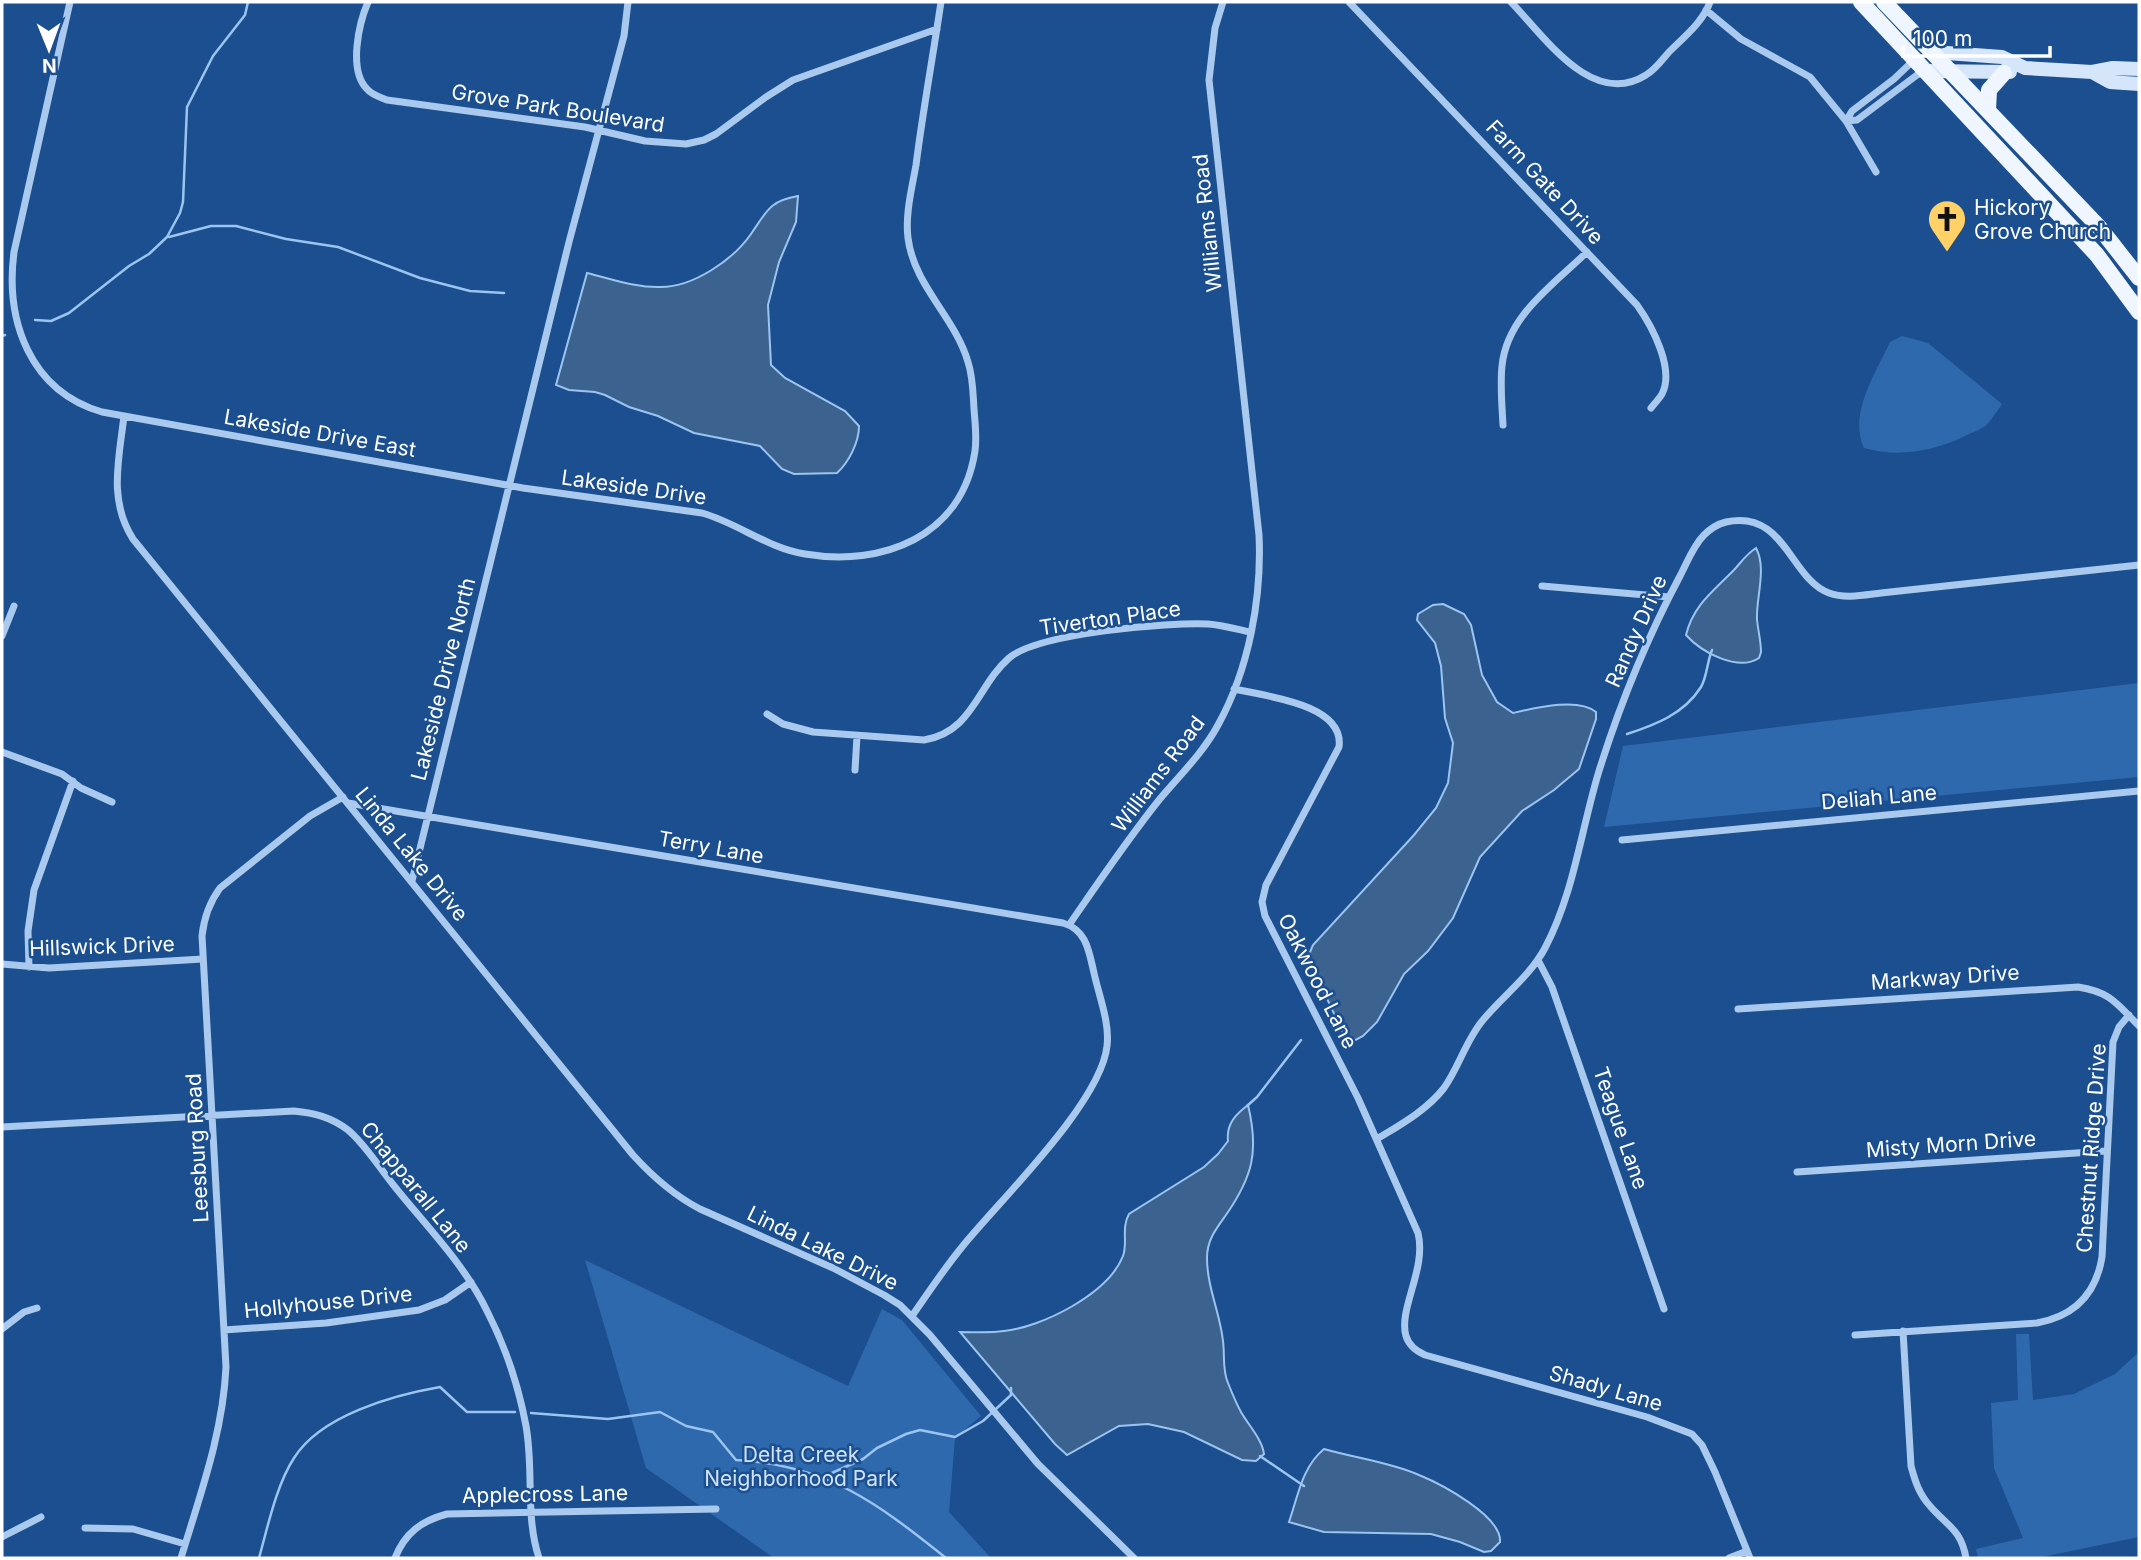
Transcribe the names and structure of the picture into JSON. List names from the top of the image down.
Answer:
{
  "streets": {
    "street": [
      "Grove Park Boulevard",
      "Farm Gate Drive",
      "Williams Road",
      "Lakeside Drive East",
      "Lakeside Drive",
      "Tiverton Place",
      "Randy Drive",
      "Lakeside Drive North",
      "Deliah Lane",
      "Terry Lane",
      "Linda Lake Drive",
      "Hillswick Drive",
      "Markway Drive",
      "Oakwood Lane",
      "Teague Lane",
      "Misty Morn Drive",
      "Leesburg Road",
      "Chestnut Ridge Drive",
      "Chapparall Lane",
      "Hollyhouse Drive",
      "Shady Lane",
      "Applecross Lane"
    ]
  },
  "crossings": [
    ["Grove Park Boulevard", "Lakeside Drive"],
    ["Williams Road", "Tiverton Place"],
    ["Williams Road", "Terry Lane"],
    ["Williams Road", "Oakwood Lane"],
    ["Lakeside Drive East", "Lakeside Drive"],
    ["Lakeside Drive East", "Lakeside Drive North"],
    ["Lakeside Drive East", "Linda Lake Drive"],
    ["Lakeside Drive", "Lakeside Drive North"],
    ["Randy Drive", "Oakwood Lane"],
    ["Randy Drive", "Teague Lane"],
    ["Lakeside Drive North", "Terry Lane"],
    ["Lakeside Drive North", "Linda Lake Drive"],
    ["Terry Lane", "Linda Lake Drive"],
    ["Terry Lane", "Leesburg Road"],
    ["Linda Lake Drive", "Leesburg Road"],
    ["Hillswick Drive", "Leesburg Road"],
    ["Markway Drive", "Chestnut Ridge Drive"],
    ["Oakwood Lane", "Shady Lane"],
    ["Misty Morn Drive", "Chestnut Ridge Drive"],
    ["Leesburg Road", "Chapparall Lane"],
    ["Leesburg Road", "Hollyhouse Drive"],
    ["Chapparall Lane", "Hollyhouse Drive"],
    ["Chapparall Lane", "Applecross Lane"]
  ],
  "parks": ["Delta Creek Neighborhood Park"],
  "places": {
    "church": ["Hickory Grove Church"]
  },
  "scale_bar": "100 m",
  "north": "bottom"
}
